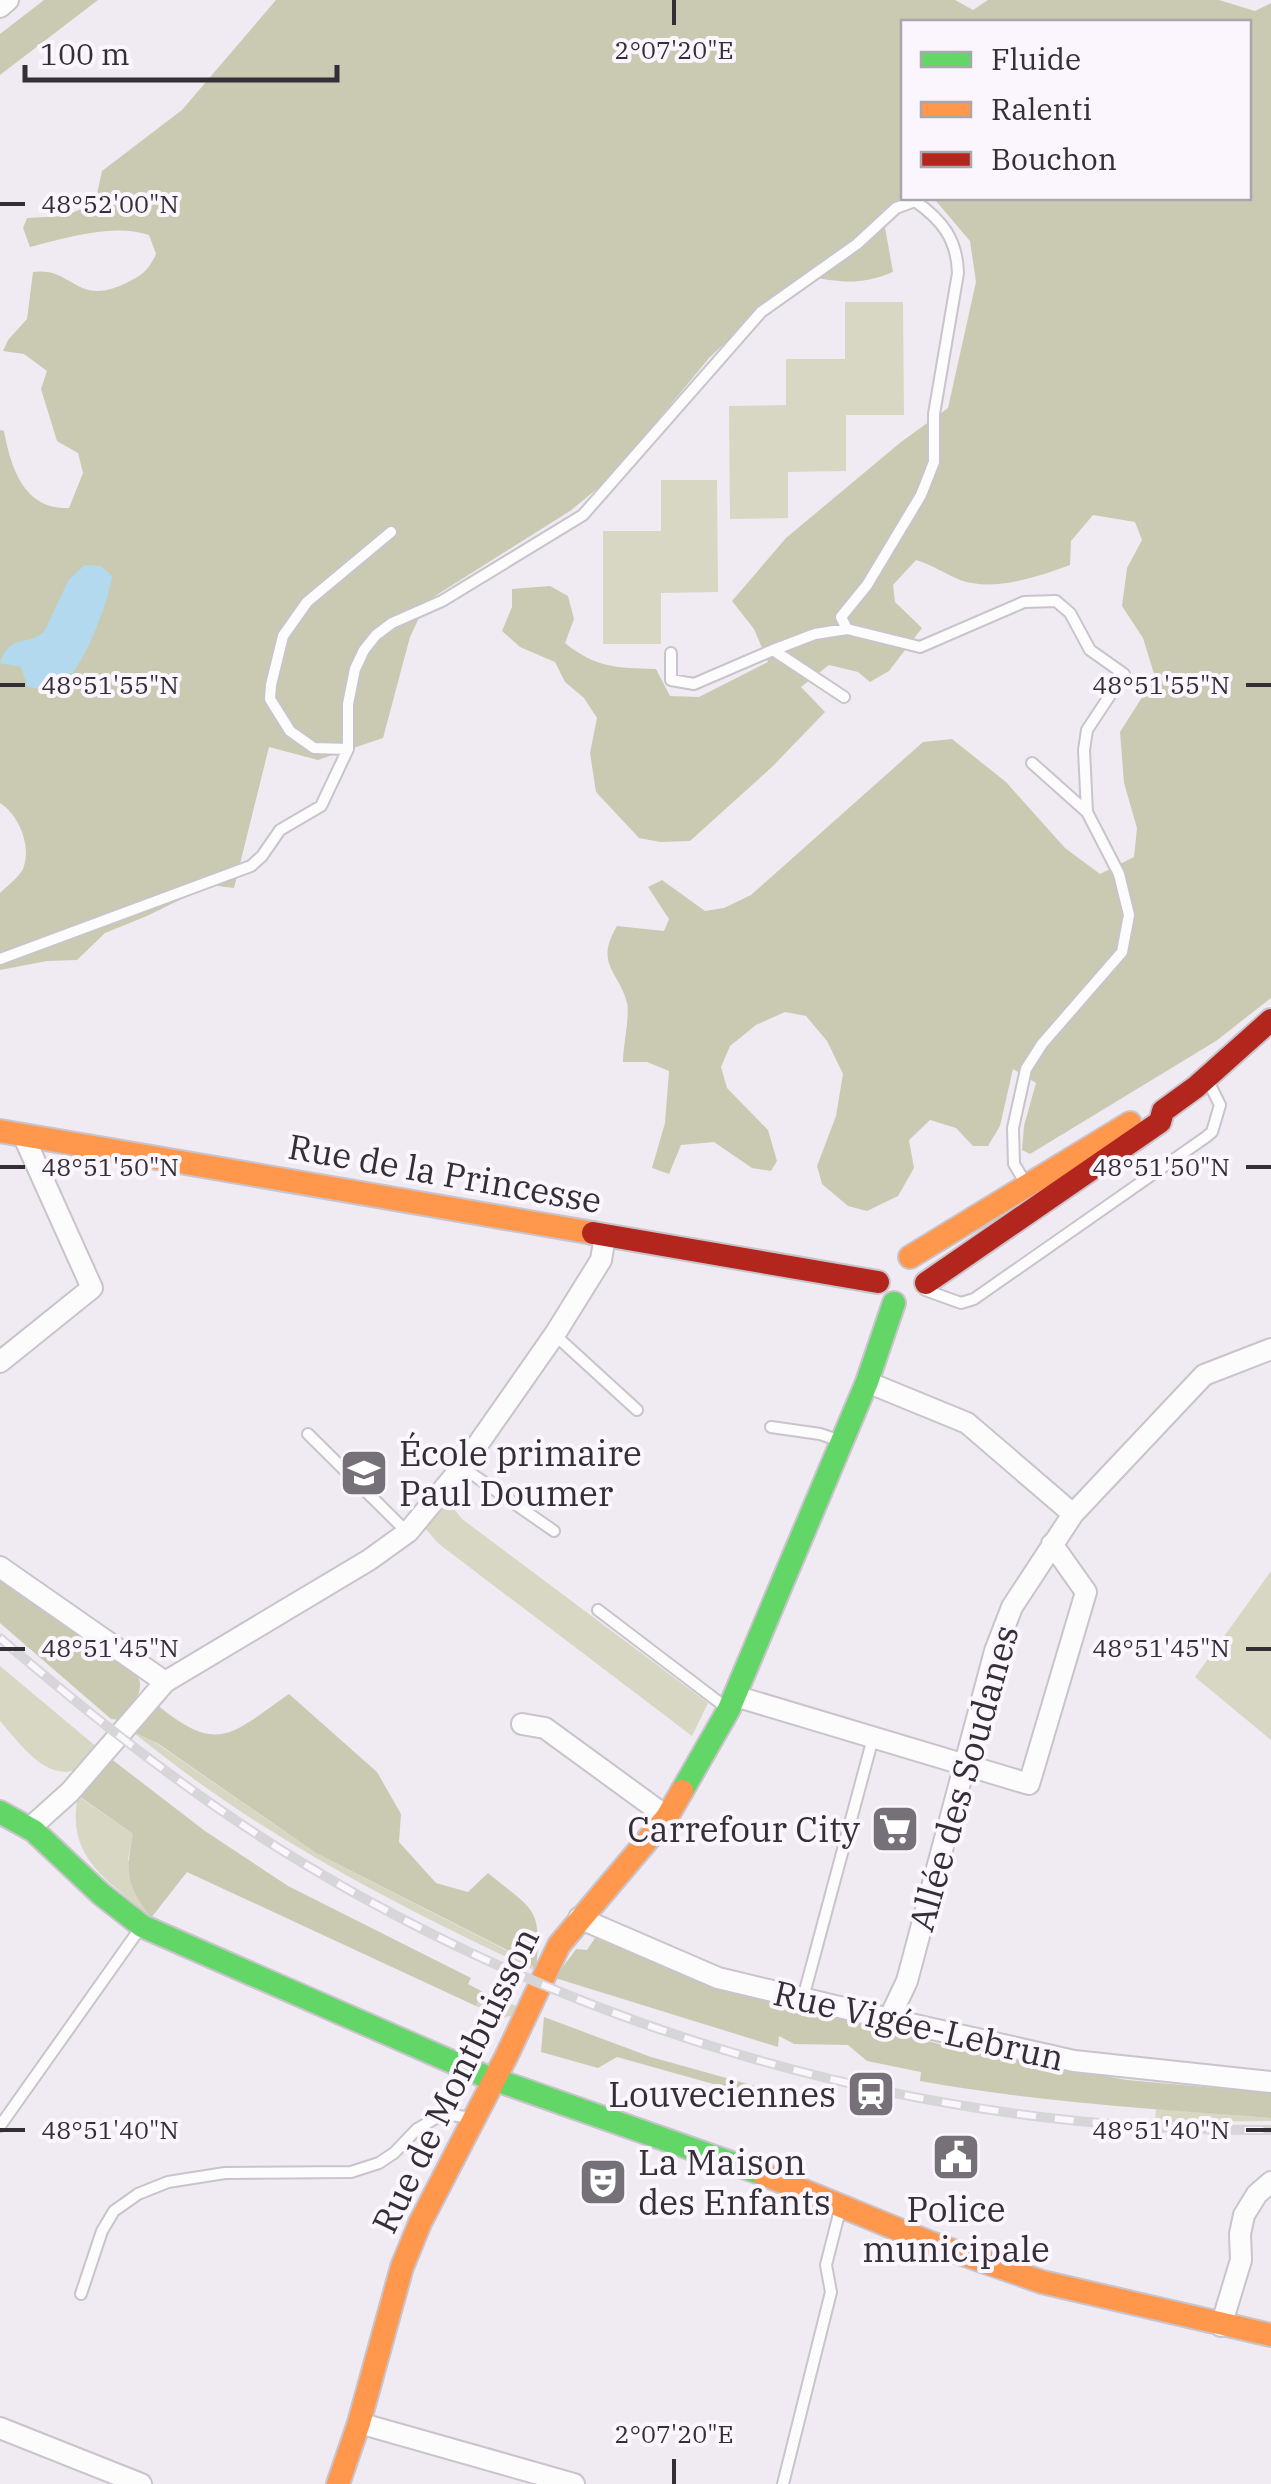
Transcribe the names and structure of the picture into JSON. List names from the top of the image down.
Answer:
{
  "streets": {
    "street": [
      "Rue de la Princesse",
      "Allée des Soudanes",
      "Rue Vigée-Lebrun",
      "Rue de Montbuisson"
    ]
  },
  "crossings": [
    ["Rue de la Princesse", "Rue de Montbuisson"],
    ["Allée des Soudanes", "Rue Vigée-Lebrun"],
    ["Rue Vigée-Lebrun", "Rue de Montbuisson"]
  ],
  "places": {
    "school or university": ["École primaire Paul Doumer"],
    "supermarket": ["Carrefour City"],
    "station": ["Louveciennes"],
    "public building": ["Police municipale"],
    "theatre": ["La Maison des Enfants"]
  },
  "legend": ["Fluide", "Ralenti", "Bouchon"],
  "scale_bar": "100 m",
  "coordinates": [
    "2°07'20\"E",
    "48°52'00\"N",
    "48°51'55\"N",
    "48°51'50\"N",
    "48°51'45\"N",
    "48°51'40\"N"
  ]
}
